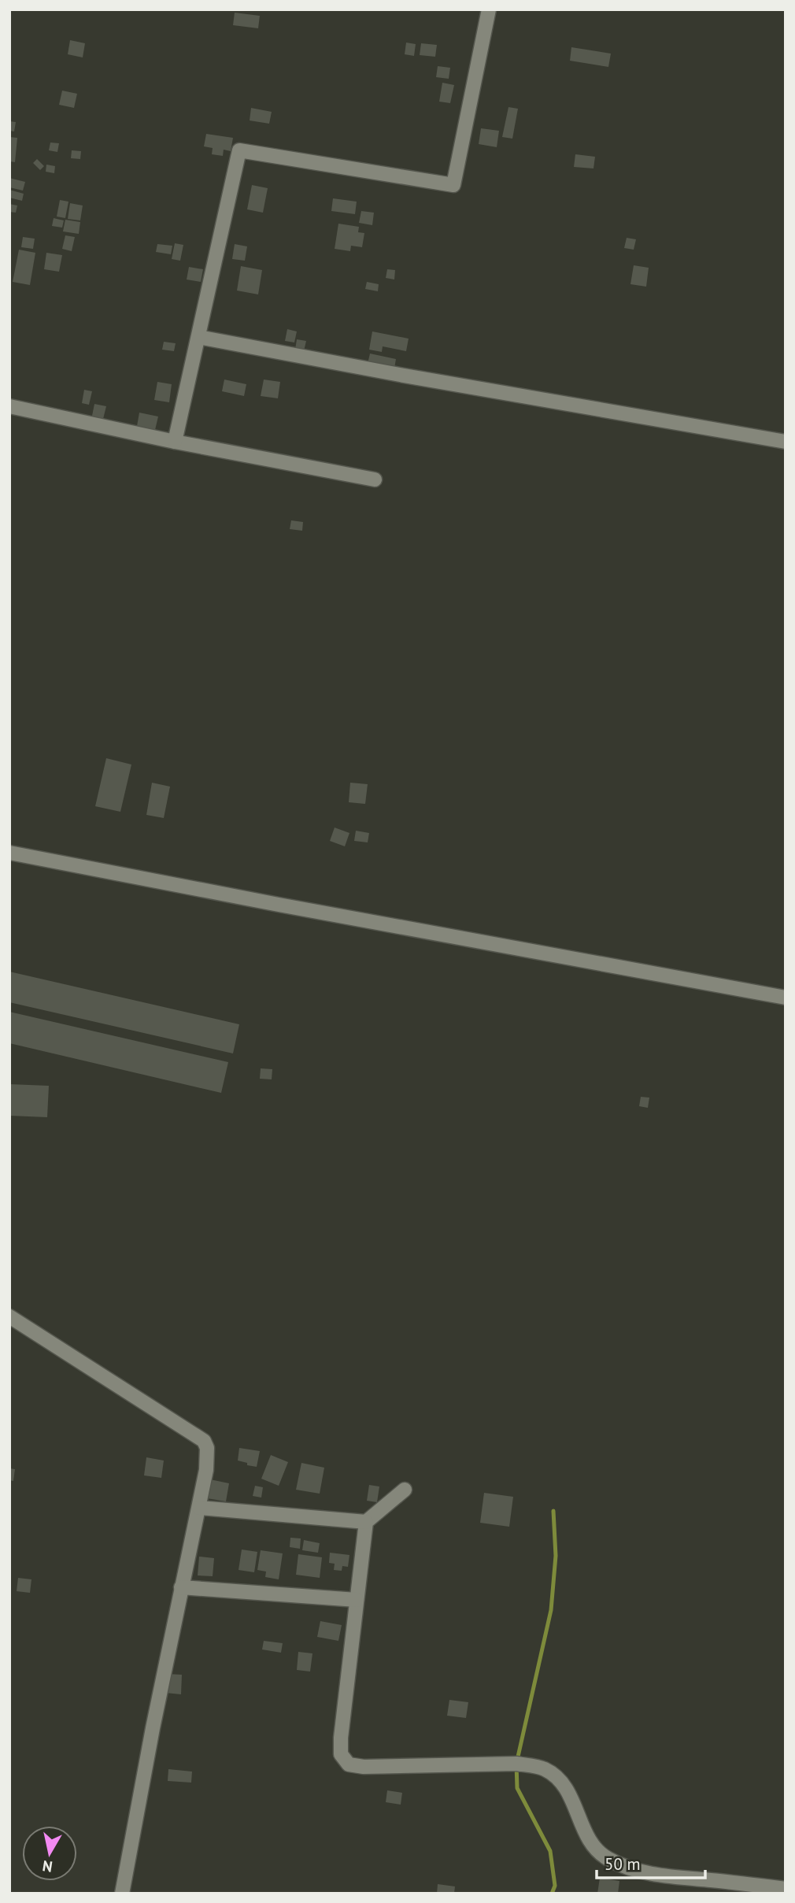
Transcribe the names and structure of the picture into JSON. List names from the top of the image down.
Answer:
{
  "scale_bar": "50 m",
  "north": "bottom"
}
